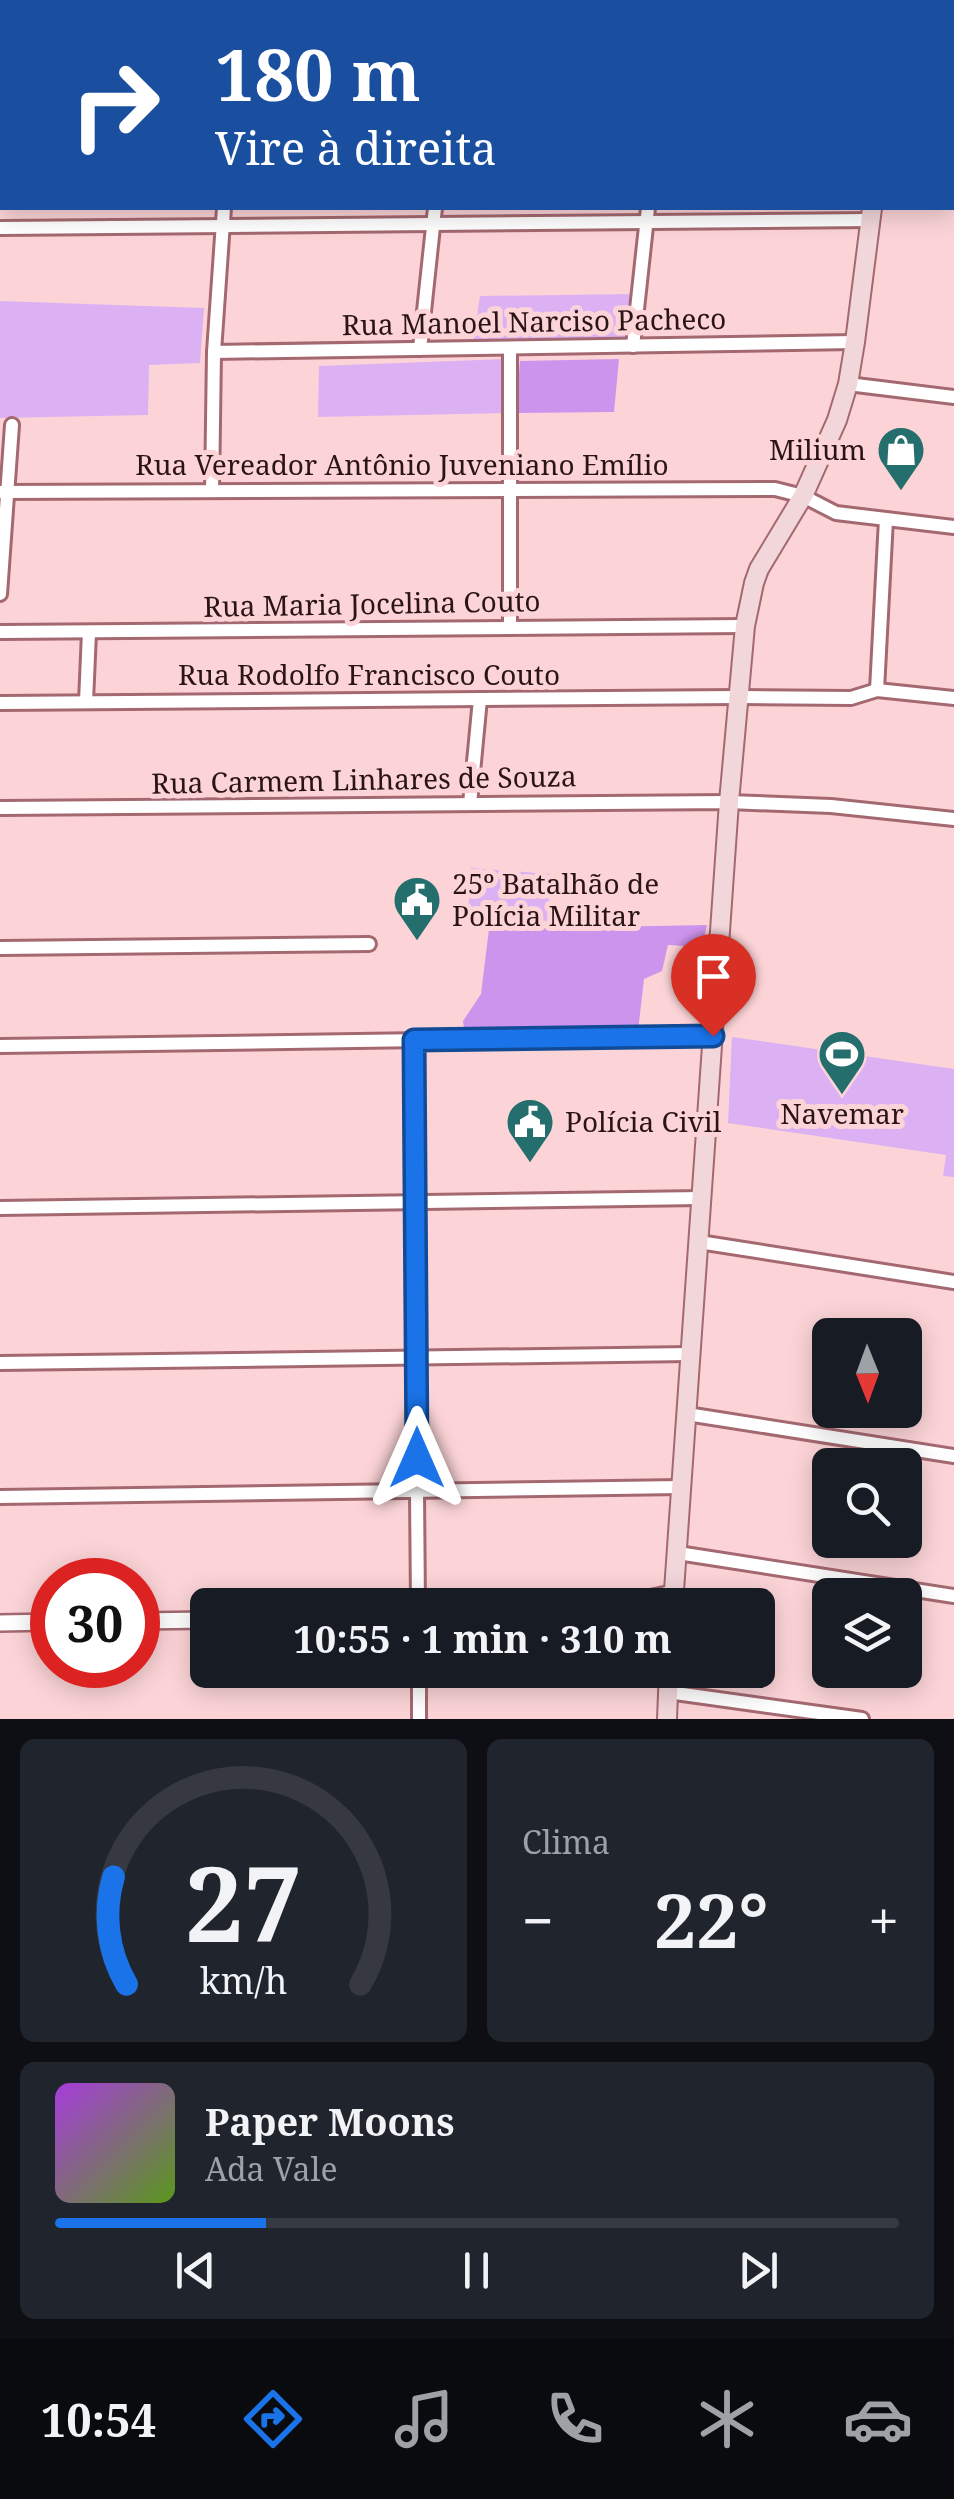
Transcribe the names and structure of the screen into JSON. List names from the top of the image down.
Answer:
{
  "streets": {
    "street": [
      "Rua Manoel Narciso Pacheco",
      "Rua Vereador Antônio Juveniano Emílio",
      "Rua Maria Jocelina Couto",
      "Rua Rodolfo Francisco Couto",
      "Rua Carmem Linhares de Souza"
    ]
  },
  "places": {
    "shop": ["Milium"],
    "public building": ["25º Batalhão de Polícia Militar", "Polícia Civil"],
    "sports": ["Navemar"]
  },
  "north": "bottom",
  "page": {
    "turn": ["180 m", "Vire à direita"],
    "limit": "30",
    "trip": "10:55 · 1 min · 310 m",
    "tile": "Clima",
    "heat": ["−", "22°", "+"],
    "song": ["Paper Moons", "Ada Vale"],
    "tabs": "10:54",
    "gauge": ["27", "km/h"]
  }
}
